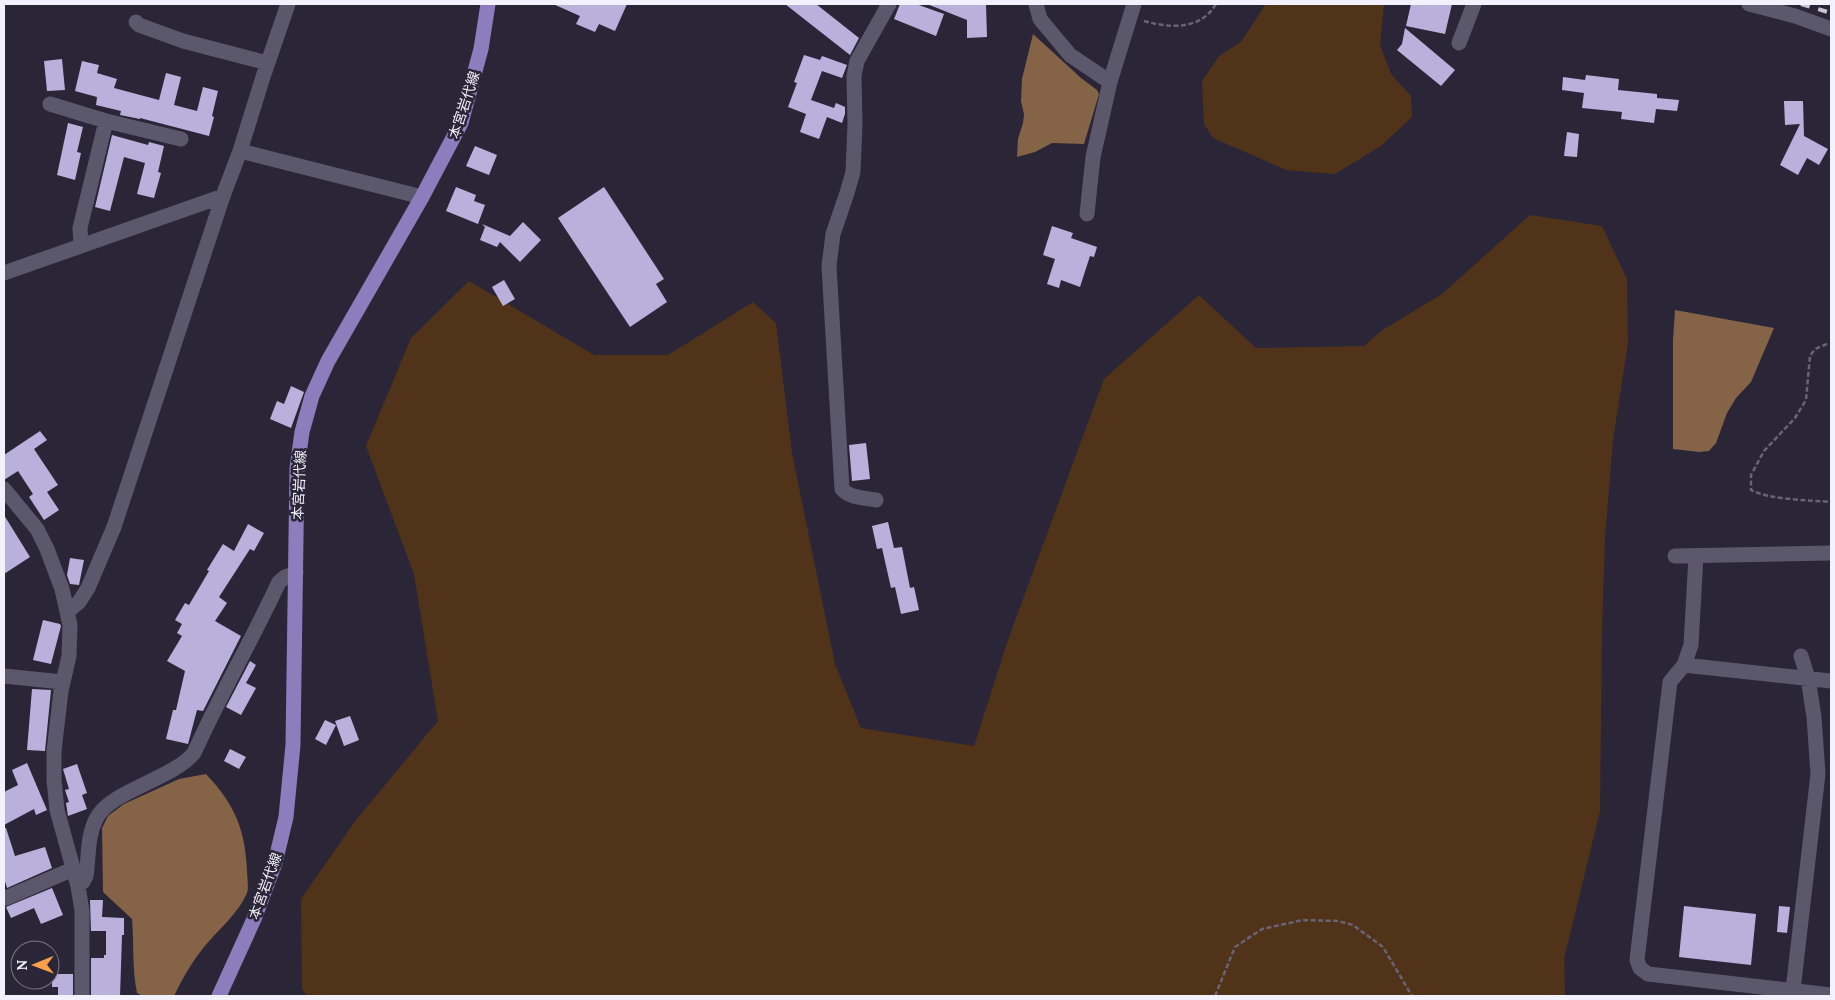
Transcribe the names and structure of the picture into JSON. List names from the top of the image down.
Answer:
{
  "streets": {
    "main road": ["本宮岩代線"]
  },
  "north": "left"
}
